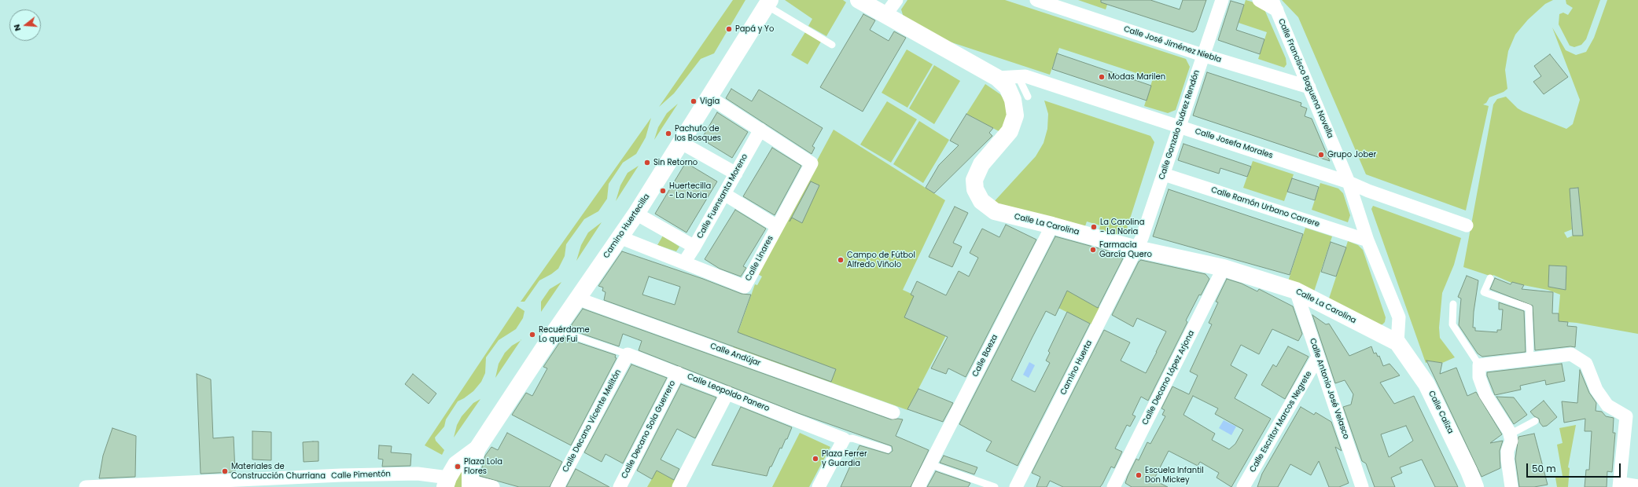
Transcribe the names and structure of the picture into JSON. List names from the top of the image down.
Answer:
{
  "streets": {
    "street": [
      "Calle José Jiménez Niebla",
      "Calle Francisco Baguena Novella",
      "Calle Gonzalo Suárez Rendón",
      "Calle Josefa Morales",
      "Calle Fuensanta Moreno",
      "Calle Ramón Urbano Carrere",
      "Calle La Carolina",
      "Camino Huertecilla",
      "Calle Linares",
      "Calle Andújar",
      "Calle Baeza",
      "Camino Huerta",
      "Calle Decano López Arjona",
      "Calle Antonio José Velasco",
      "Calle Leopoldo Panero",
      "Calle Caliza",
      "Calle Decano Vicente Melitón",
      "Calle Escritor Marcos Negrete",
      "Calle Decano Sola Guerrero",
      "Calle Pimentón"
    ]
  },
  "crossings": [
    ["Calle José Jiménez Niebla", "Calle Francisco Baguena Novella"],
    ["Calle José Jiménez Niebla", "Calle Gonzalo Suárez Rendón"],
    ["Calle Francisco Baguena Novella", "Calle Josefa Morales"],
    ["Calle Francisco Baguena Novella", "Calle Ramón Urbano Carrere"],
    ["Calle Francisco Baguena Novella", "Calle La Carolina"],
    ["Calle Francisco Baguena Novella", "Calle Caliza"],
    ["Calle Gonzalo Suárez Rendón", "Calle Josefa Morales"],
    ["Calle Gonzalo Suárez Rendón", "Calle Ramón Urbano Carrere"],
    ["Calle Gonzalo Suárez Rendón", "Calle La Carolina"],
    ["Calle Gonzalo Suárez Rendón", "Camino Huerta"],
    ["Calle Josefa Morales", "Calle La Carolina"],
    ["Calle Fuensanta Moreno", "Calle Linares"],
    ["Calle La Carolina", "Calle Baeza"],
    ["Calle La Carolina", "Camino Huerta"],
    ["Calle La Carolina", "Calle Decano López Arjona"],
    ["Calle La Carolina", "Calle Antonio José Velasco"],
    ["Calle La Carolina", "Calle Caliza"],
    ["Camino Huertecilla", "Calle Linares"],
    ["Camino Huertecilla", "Calle Andújar"],
    ["Calle Antonio José Velasco", "Calle Escritor Marcos Negrete"],
    ["Calle Leopoldo Panero", "Calle Decano Vicente Melitón"],
    ["Calle Leopoldo Panero", "Calle Decano Sola Guerrero"]
  ],
  "places": [
    "Papá y Yo",
    "Modas Marilen",
    "Vigía",
    "Pachufo de los Bosques",
    "Grupo Jober",
    "Sin Retorno",
    "Huertecilla - La Noria",
    "La Carolina - La Noria",
    "Farmacia García Quero",
    "Campo de Fútbol Alfredo Viñolo",
    "Recuérdame Lo que Fui",
    "Plaza Ferrer y Guardia",
    "Plaza Lola Flores",
    "Materiales de Construcción Churriana",
    "Escuela Infantil Don Mickey"
  ],
  "scale_bar": "50 m",
  "north": "left"
}
